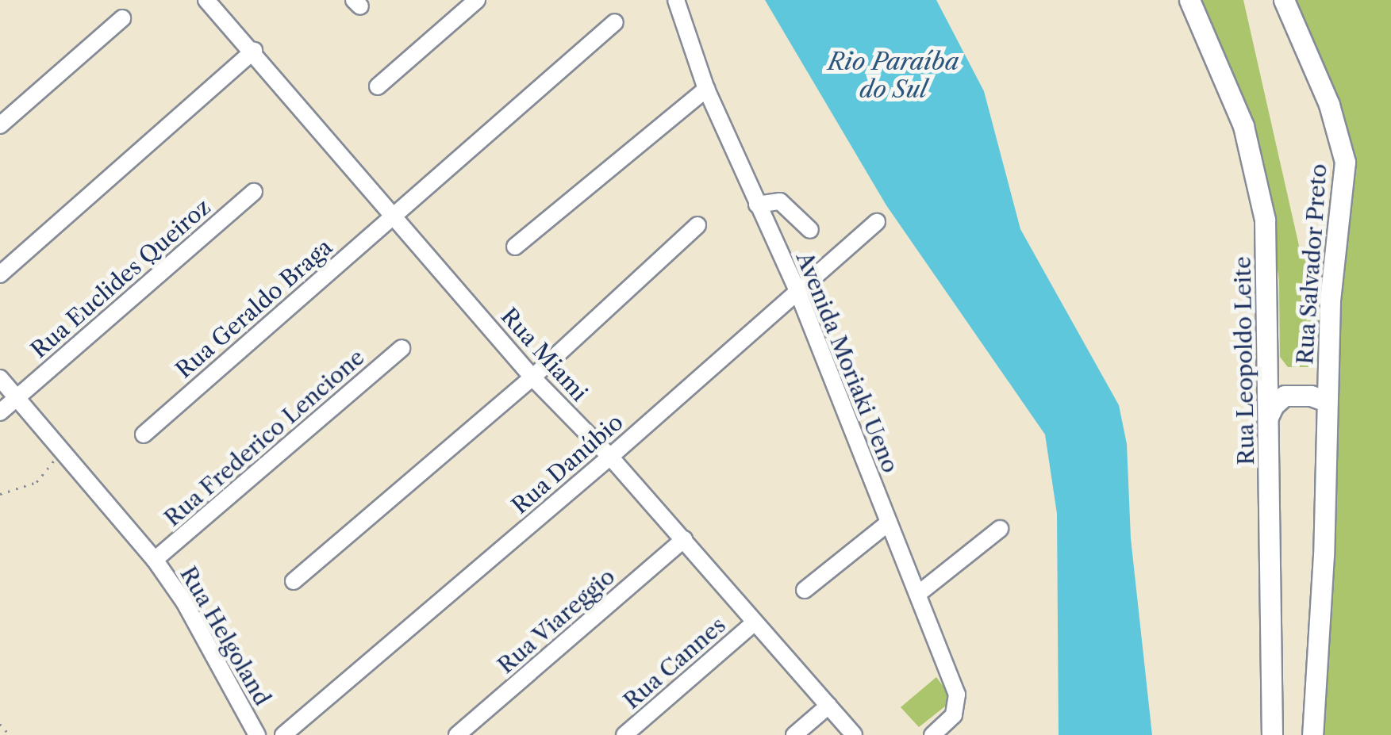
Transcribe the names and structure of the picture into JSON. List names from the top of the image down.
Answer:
{
  "streets": {
    "main road": ["Rua Salvador Preto", "Rua Leopoldo Leite"],
    "street": [
      "Rua Euclides Queiroz",
      "Rua Geraldo Braga",
      "Rua Miami",
      "Avenida Moriaki Ueno",
      "Rua Frederico Lencione",
      "Rua Danúbio",
      "Rua Viareggio",
      "Rua Helgoland",
      "Rua Cannes"
    ]
  },
  "crossings": [
    ["Rua Euclides Queiroz", "Rua Helgoland"],
    ["Rua Geraldo Braga", "Rua Miami"],
    ["Rua Miami", "Rua Danúbio"],
    ["Rua Miami", "Rua Viareggio"],
    ["Rua Miami", "Rua Cannes"],
    ["Avenida Moriaki Ueno", "Rua Danúbio"],
    ["Rua Frederico Lencione", "Rua Helgoland"]
  ],
  "water": ["Rio Paraíba do Sul"]
}
